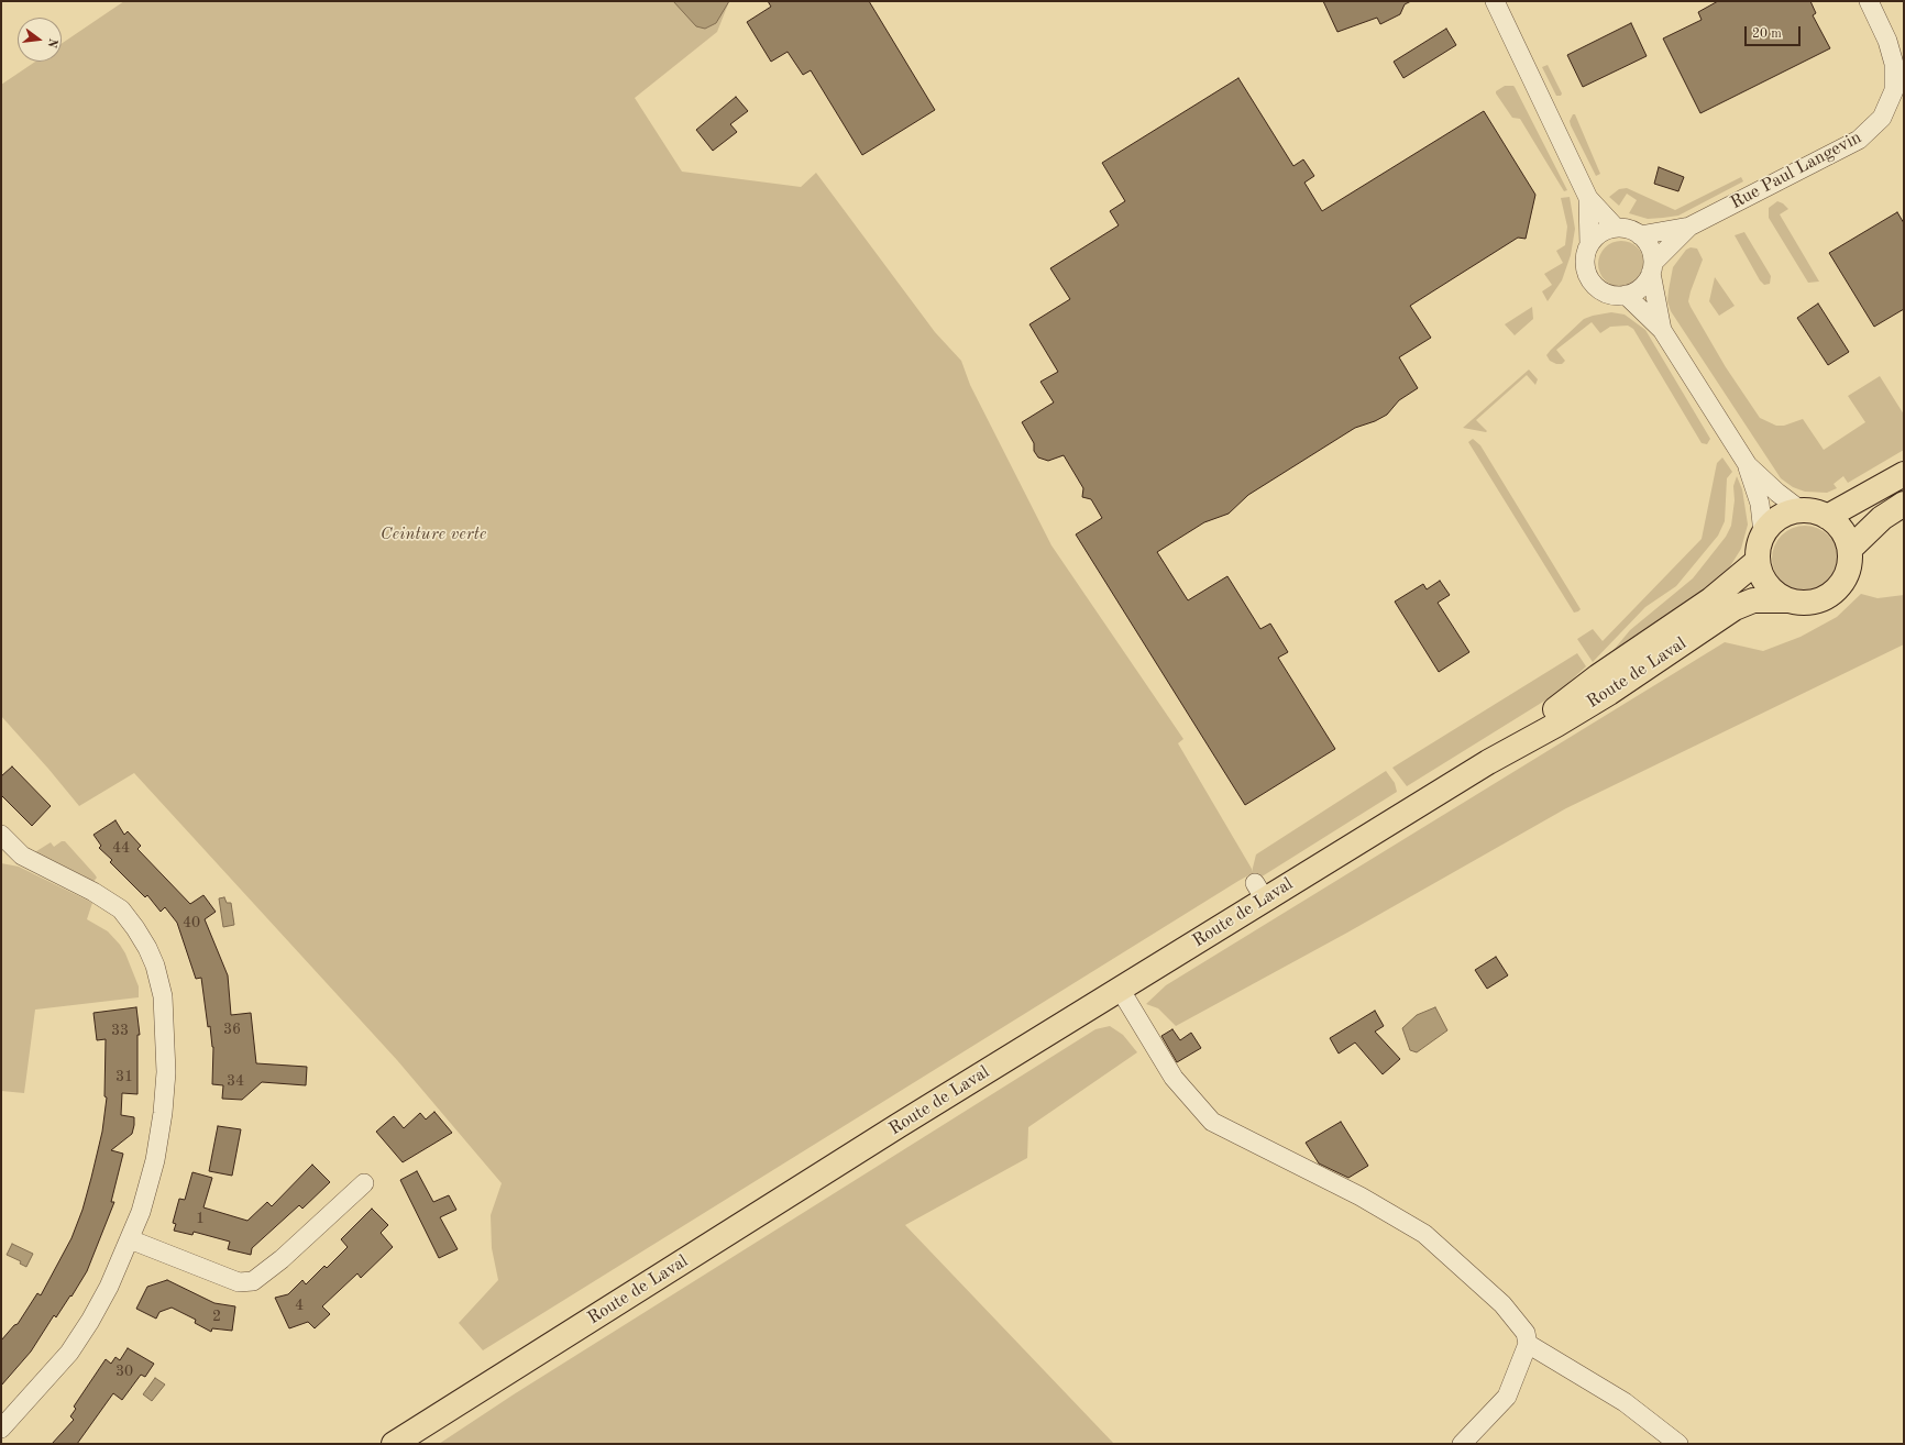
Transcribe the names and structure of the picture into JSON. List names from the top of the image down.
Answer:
{
  "streets": {
    "main road": ["Route de Laval"],
    "street": ["Rue Paul Langevin"]
  },
  "parks": ["Ceinture verte"],
  "house_numbers": [
    "44",
    "40",
    "36",
    "33",
    "31",
    "34",
    "1",
    "4",
    "2",
    "30"
  ],
  "scale_bar": "20 m",
  "north": "right"
}
